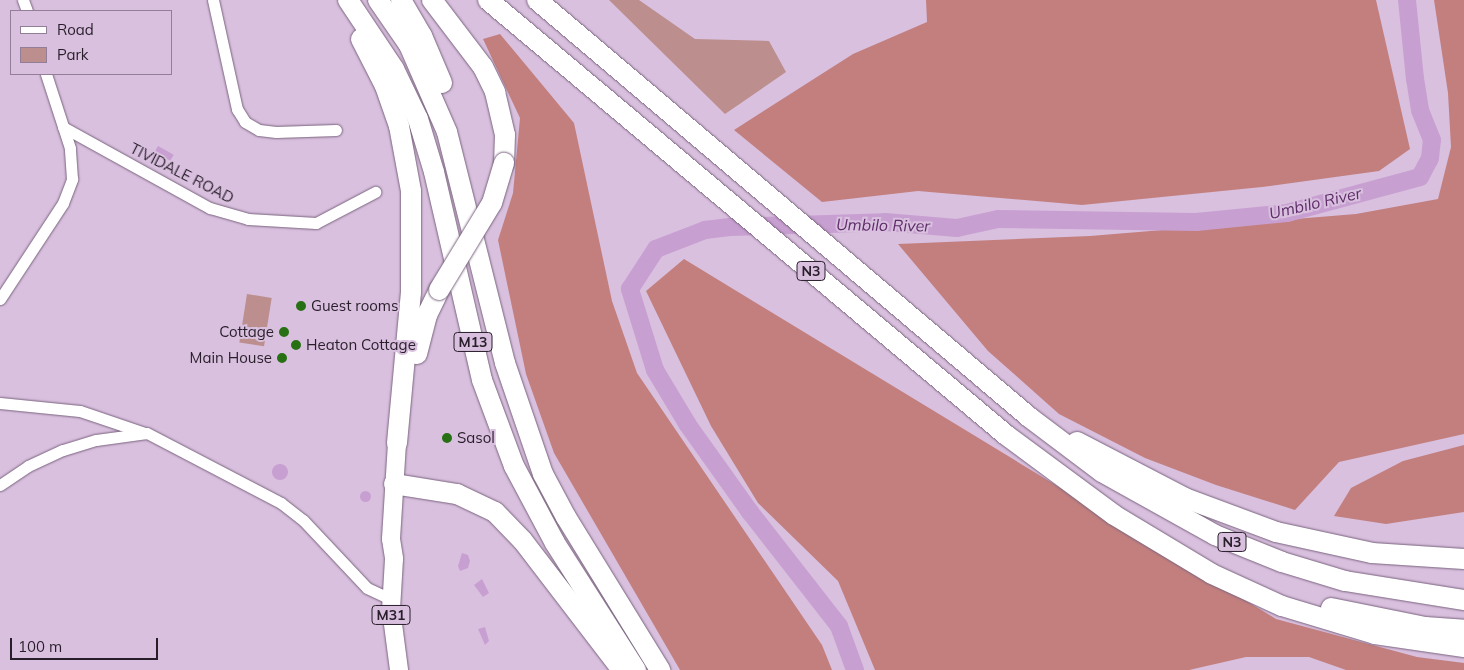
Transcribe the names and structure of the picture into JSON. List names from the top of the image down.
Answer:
{
  "streets": {
    "highway": ["N3", "M13"],
    "main road": ["M31"],
    "street": ["TIVIDALE ROAD"]
  },
  "water": ["Umbilo River"],
  "places": [
    "Guest rooms",
    "Cottage",
    "Heaton Cottage",
    "Main House",
    "Sasol"
  ],
  "legend": ["Road", "Park"],
  "scale_bar": "100 m"
}
